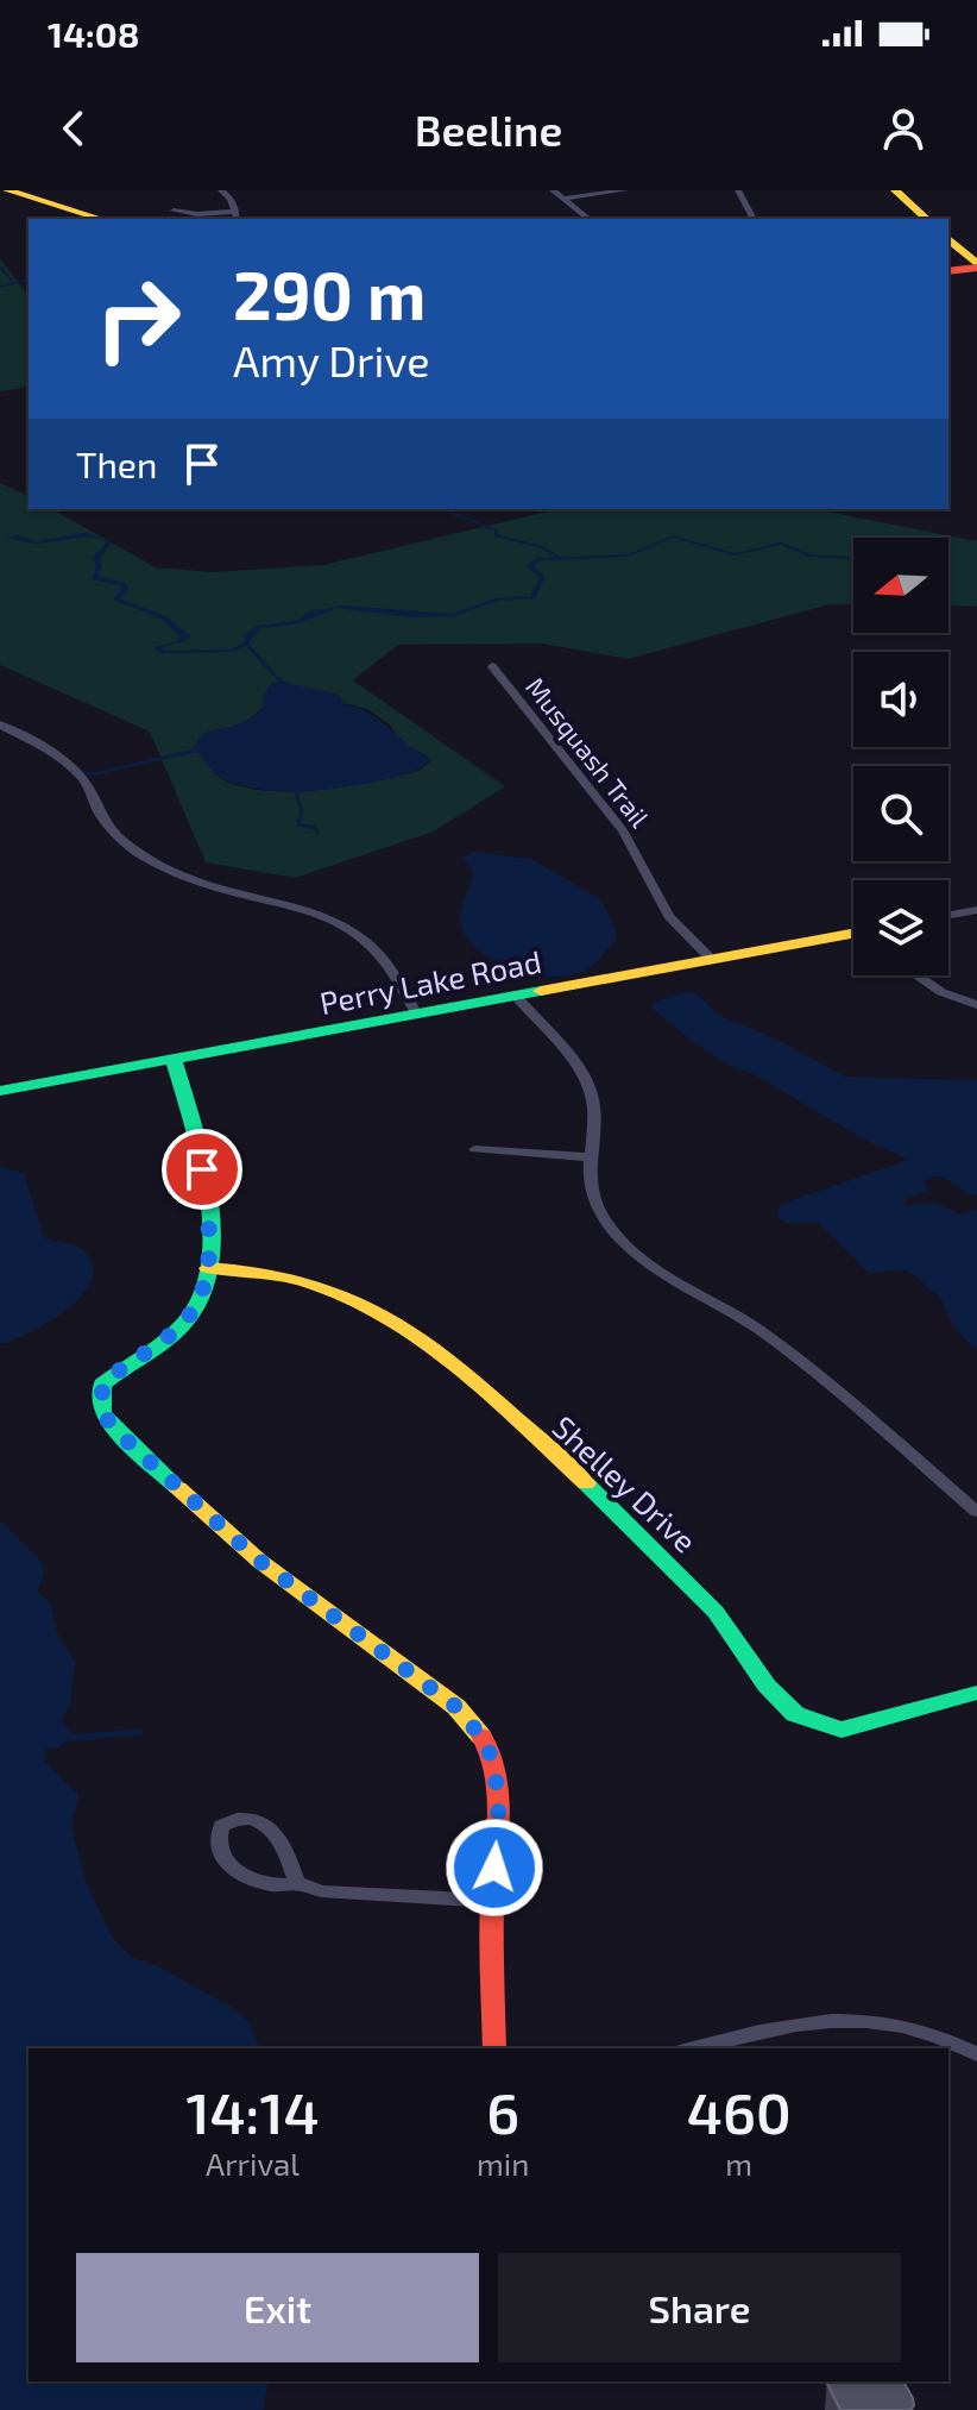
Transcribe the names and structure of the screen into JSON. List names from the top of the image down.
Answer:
{
  "streets": {
    "main road": ["Perry Lake Road", "Shelley Drive"],
    "street": ["Musquash Trail"]
  },
  "crossings": [
    ["Musquash Trail", "Perry Lake Road"]
  ],
  "north": "left",
  "page": {
    "status": "14:08",
    "header": "Beeline",
    "turn": ["290 m", "Amy Drive"],
    "then": "Then",
    "eta": [
      "14:14",
      "Arrival",
      "6",
      "min",
      "460",
      "m"
    ],
    "buttons": ["Exit", "Share"]
  }
}
